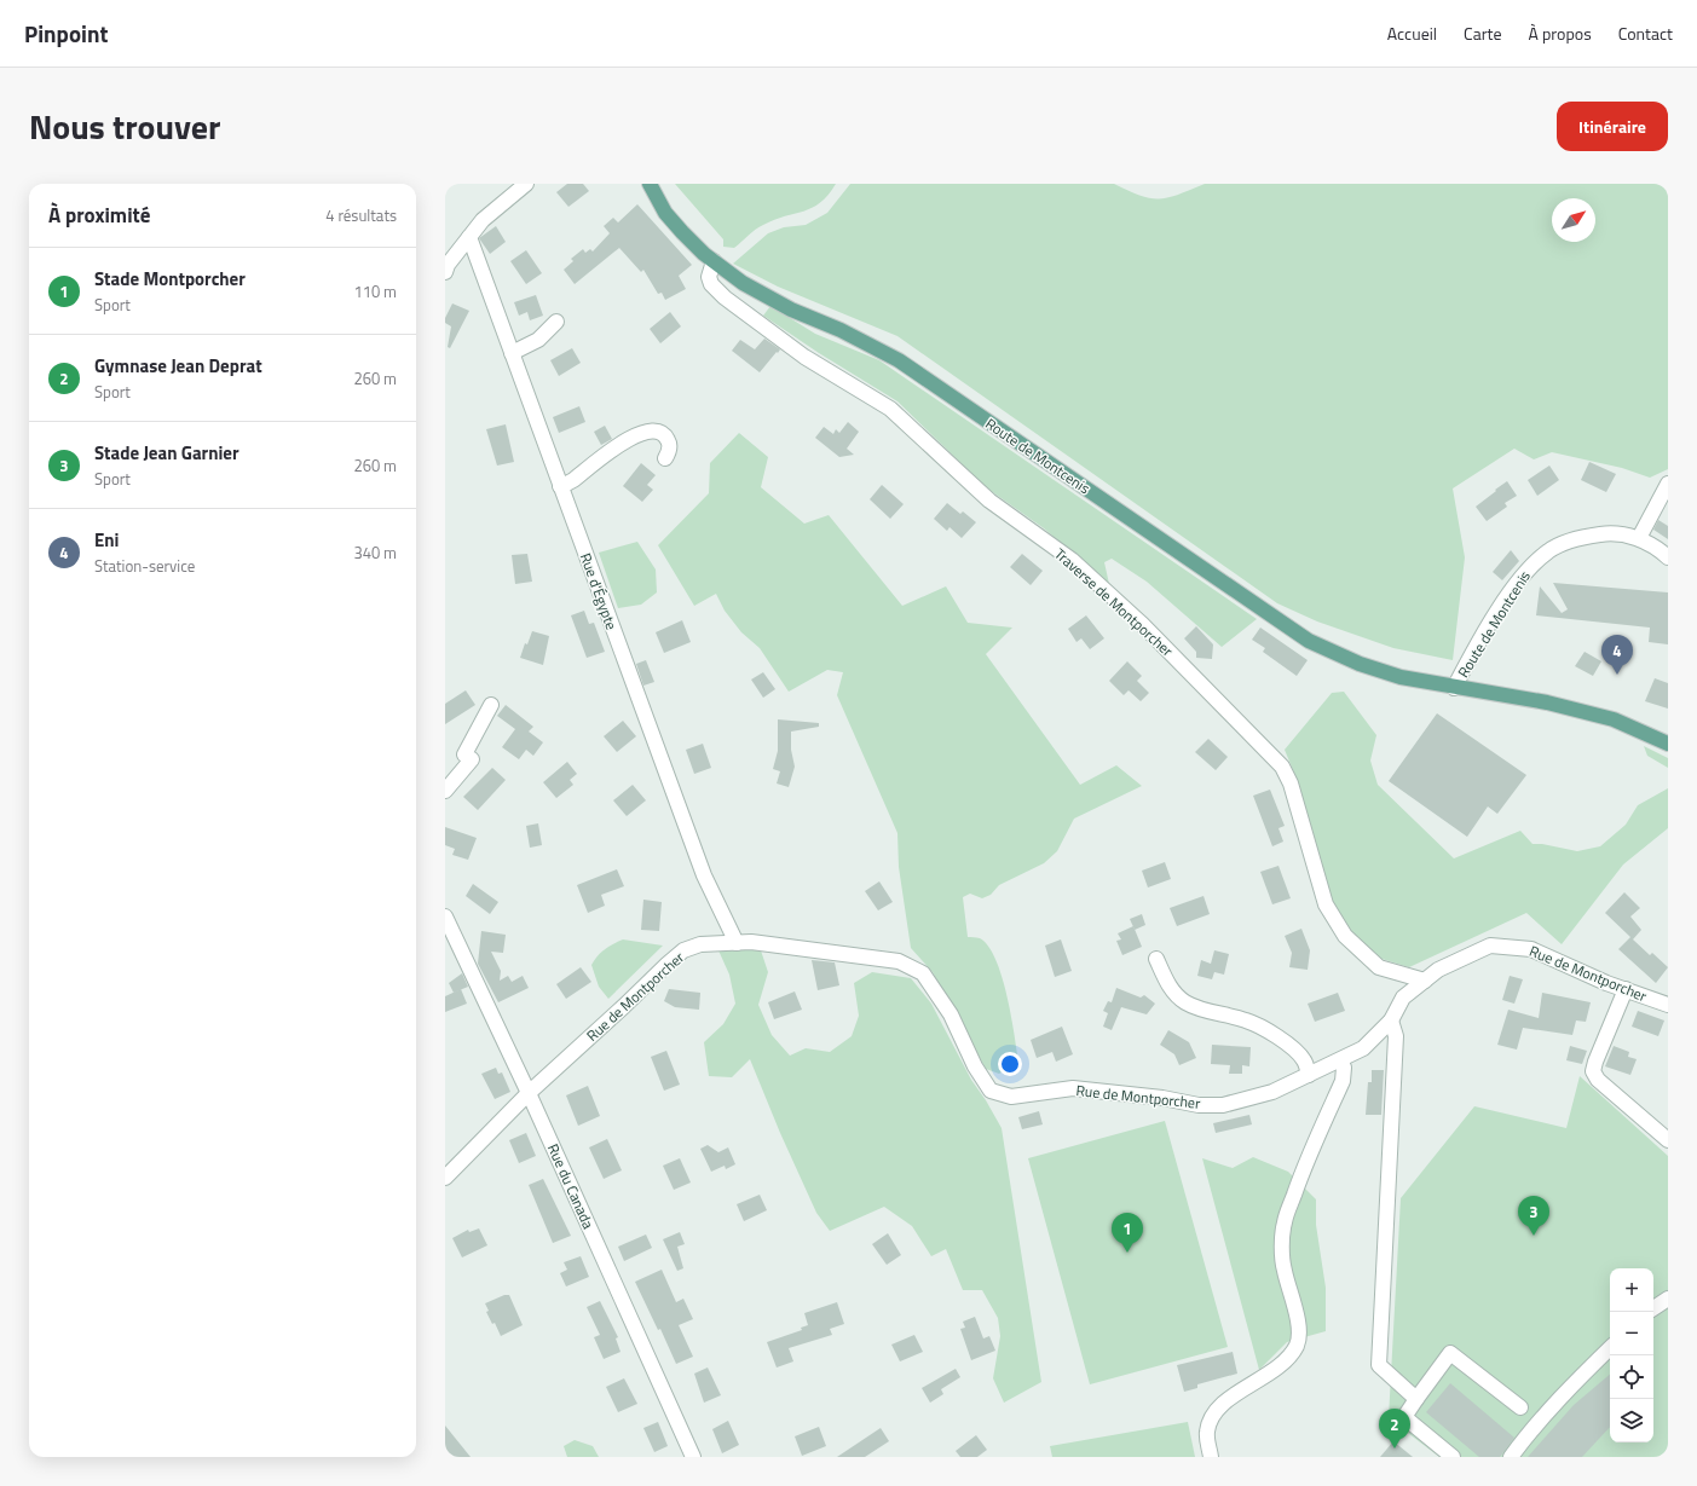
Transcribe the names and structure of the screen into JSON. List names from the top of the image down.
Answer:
{
  "streets": {
    "main road": ["Route de Montcenis"],
    "street": [
      "Rue d'Égypte",
      "Traverse de Montporcher",
      "Rue de Montporcher",
      "Rue du Canada"
    ]
  },
  "crossings": [
    ["Route de Montcenis", "Traverse de Montporcher"],
    ["Rue d'Égypte", "Rue de Montporcher"],
    ["Traverse de Montporcher", "Rue de Montporcher"],
    ["Rue de Montporcher", "Rue du Canada"]
  ],
  "north": "top right",
  "page": {
    "header": "Pinpoint",
    "nav": [
      "Accueil",
      "Carte",
      "À propos",
      "Contact"
    ],
    "title": "Nous trouver",
    "buttons": "Itinéraire",
    "heading": ["À proximité", "4 résultats"],
    "list": [
      {
        "mark": "1",
        "name": "Stade Montporcher",
        "note": "Sport",
        "value": "110 m"
      },
      {
        "mark": "2",
        "name": "Gymnase Jean Deprat",
        "note": "Sport",
        "value": "260 m"
      },
      {
        "mark": "3",
        "name": "Stade Jean Garnier",
        "note": "Sport",
        "value": "260 m"
      },
      {
        "mark": "4",
        "name": "Eni",
        "note": "Station-service",
        "value": "340 m"
      }
    ],
    "pins": [
      "4",
      "3",
      "1",
      "2"
    ],
    "map_buttons": ["+", "−"]
  }
}
